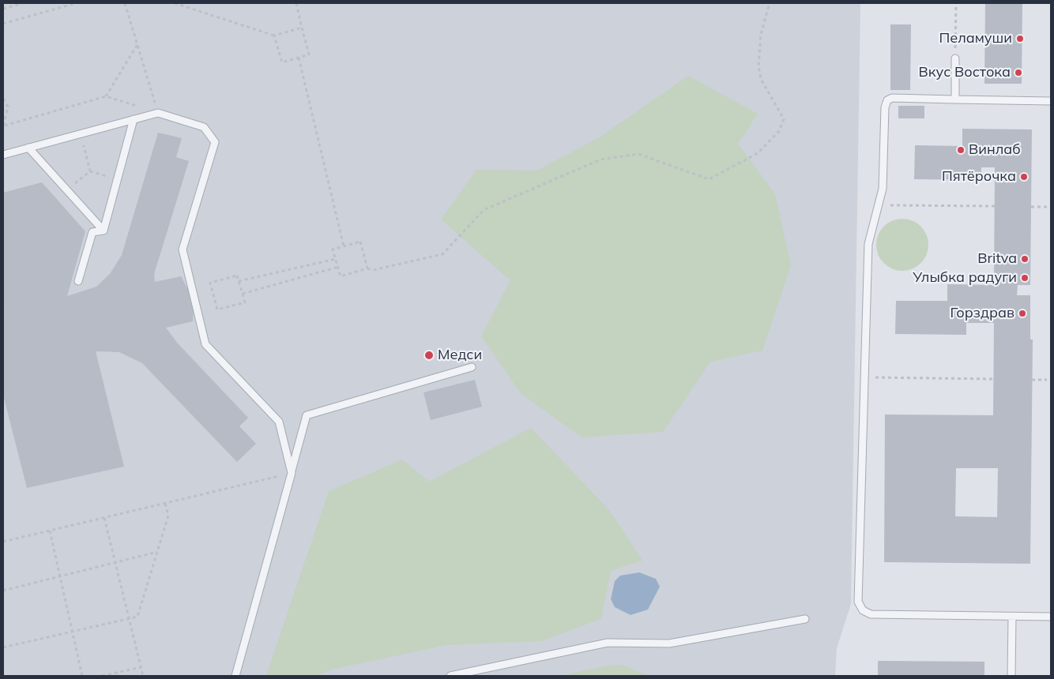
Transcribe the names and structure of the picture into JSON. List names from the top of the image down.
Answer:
{
  "places": [
    "Пеламуши",
    "Вкус Востока",
    "Винлаб",
    "Пятёрочка",
    "Britva",
    "Улыбка радуги",
    "Горздрав",
    "Медси"
  ]
}
